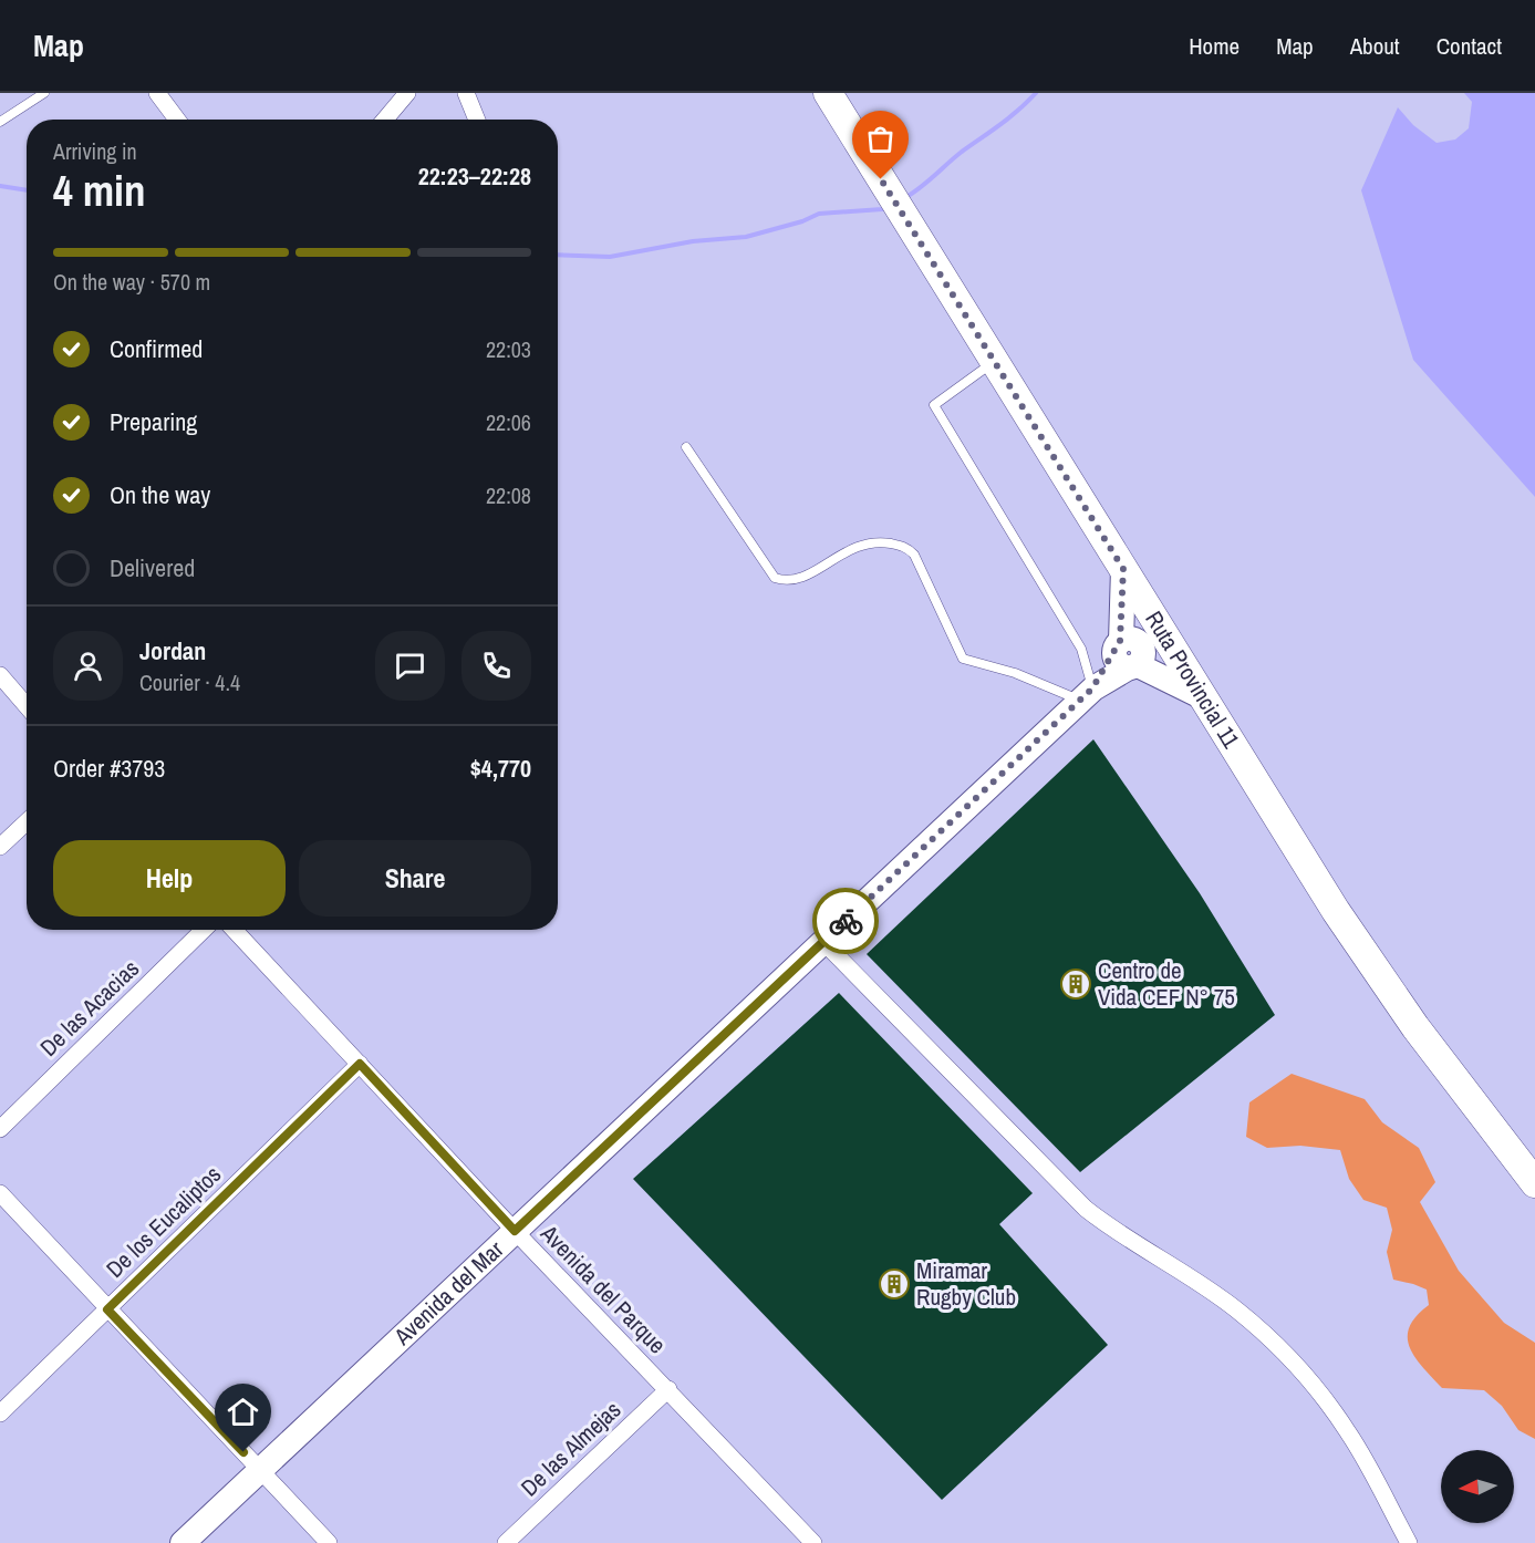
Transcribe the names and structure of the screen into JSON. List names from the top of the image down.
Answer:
{
  "streets": {
    "main road": ["Ruta Provincial 11", "Avenida del Mar"],
    "street": [
      "De las Acacias",
      "De los Eucaliptos",
      "Avenida del Parque",
      "De las Almejas"
    ]
  },
  "crossings": [
    ["Ruta Provincial 11", "Avenida del Mar"],
    ["De los Eucaliptos", "Avenida del Parque"],
    ["Avenida del Parque", "Avenida del Mar"],
    ["Avenida del Parque", "De las Almejas"]
  ],
  "places": {
    "building": ["Centro de Vida CEF N° 75", "Miramar Rugby Club"]
  },
  "north": "left",
  "page": {
    "header": "Map",
    "nav": [
      "Home",
      "Map",
      "About",
      "Contact"
    ],
    "heading": ["4 min", "Arriving in", "22:23–22:28"],
    "panel": [
      "Jordan",
      "Courier · 4.4",
      "Order #3793",
      "$4,770"
    ],
    "bar": "On the way · 570 m",
    "list": [
      ["Confirmed", "22:03"],
      ["Preparing", "22:06"],
      ["On the way", "22:08"],
      "Delivered"
    ],
    "buttons": ["Help", "Share"]
  }
}
